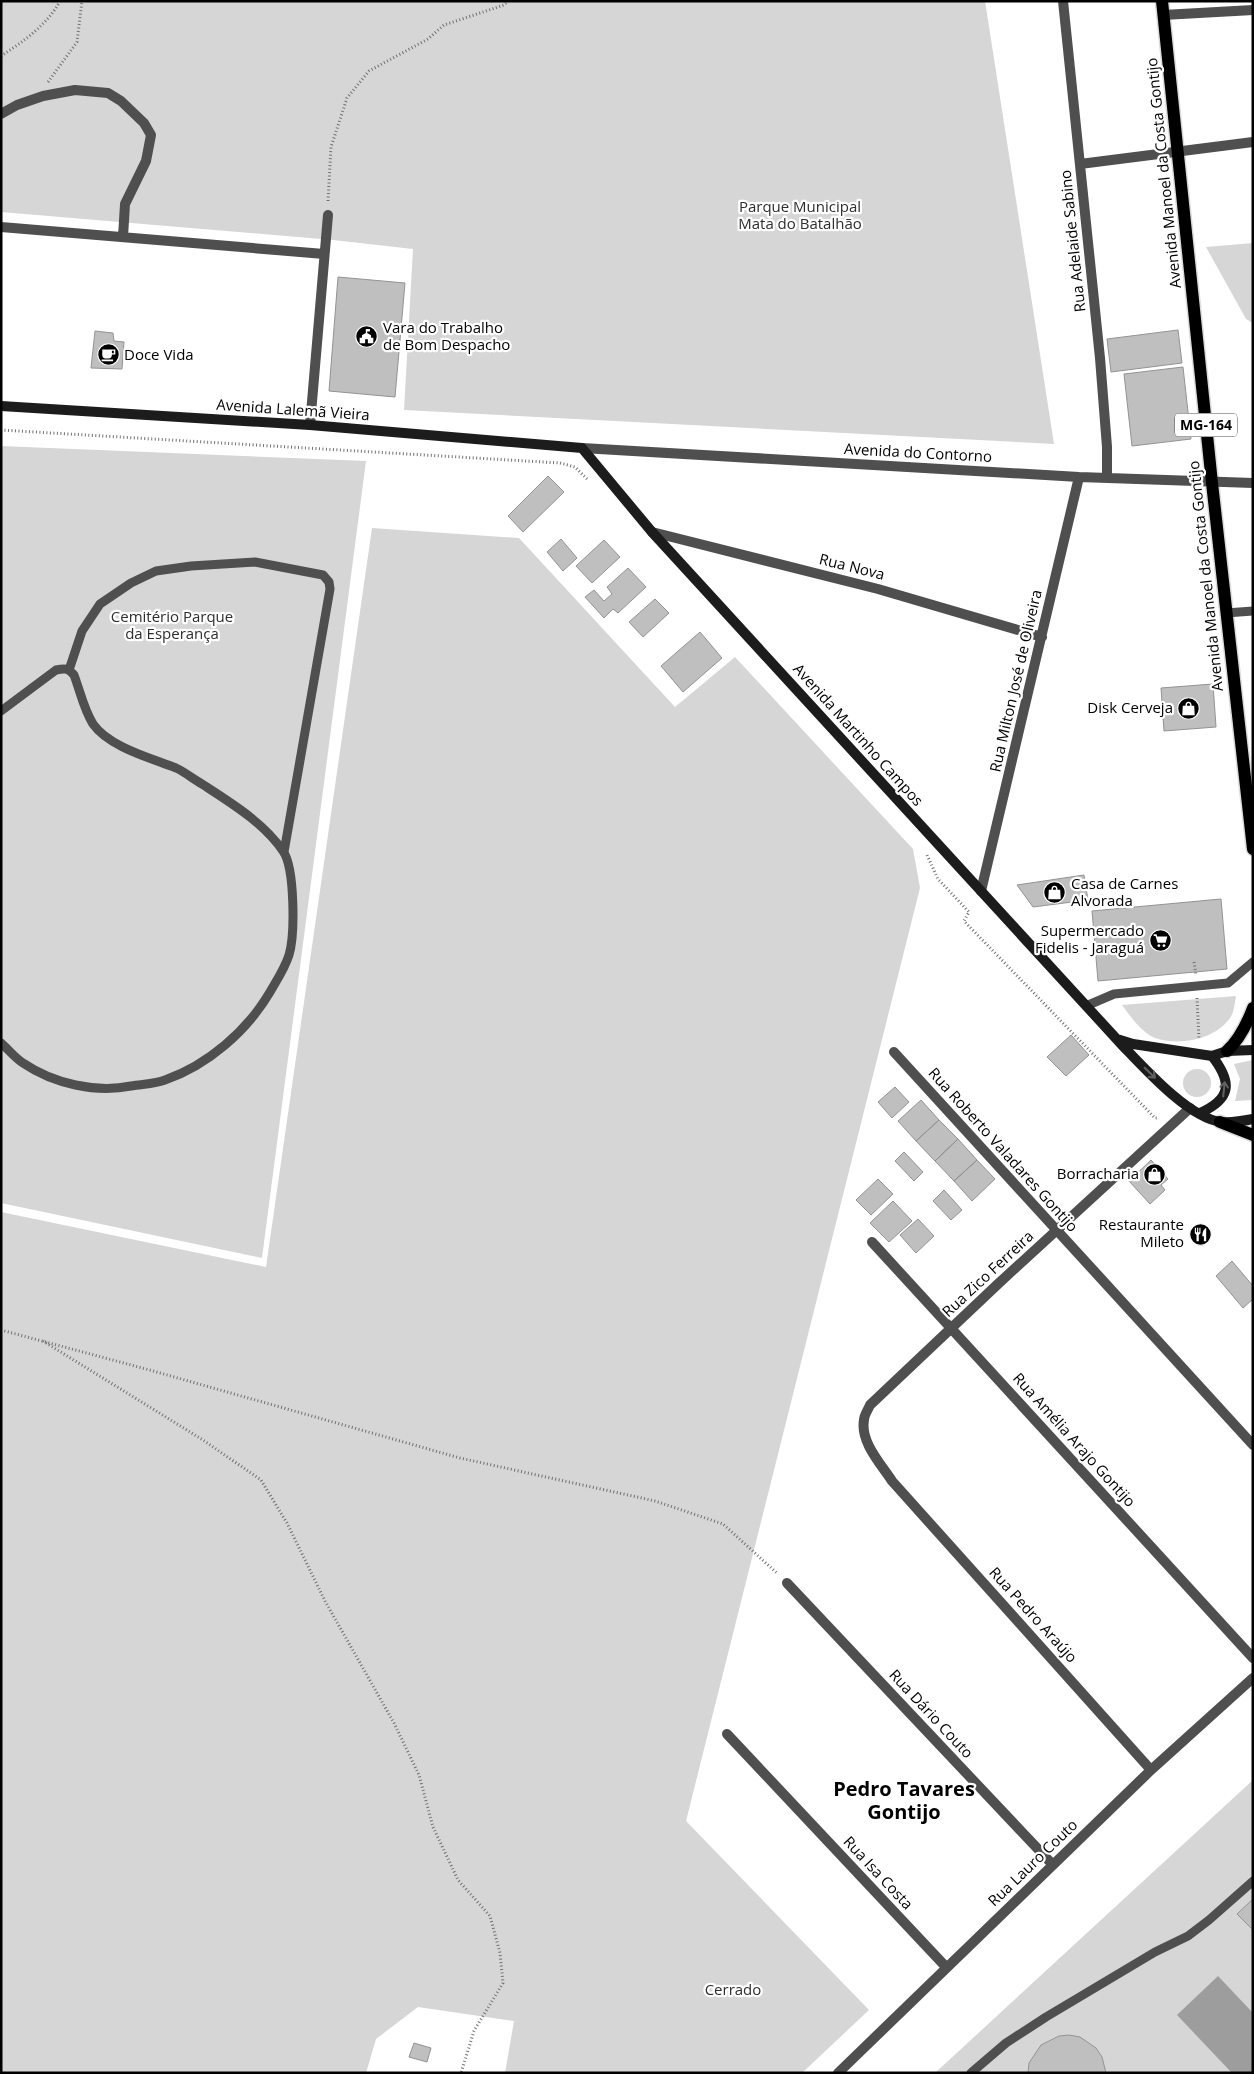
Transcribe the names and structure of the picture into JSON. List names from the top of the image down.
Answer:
{
  "streets": {
    "main road": [
      "Avenida Manoel da Costa Gontijo",
      "Avenida Lalemã Vieira",
      "MG-164",
      "Avenida Martinho Campos"
    ],
    "street": [
      "Rua Adelaide Sabino",
      "Avenida do Contorno",
      "Rua Nova",
      "Rua Milton José de Oliveira",
      "Rua Roberto Valadares Gontijo",
      "Rua Zico Ferreira",
      "Rua Amélia Arajo Gontijo",
      "Rua Pedro Araújo",
      "Rua Dário Couto",
      "Rua Lauro Couto",
      "Rua Isa Costa"
    ]
  },
  "crossings": [
    ["Avenida Manoel da Costa Gontijo", "Avenida do Contorno"],
    ["Rua Adelaide Sabino", "Avenida do Contorno"],
    ["Avenida Lalemã Vieira", "Avenida do Contorno"],
    ["Avenida Lalemã Vieira", "Avenida Martinho Campos"],
    ["Avenida do Contorno", "Rua Milton José de Oliveira"],
    ["Avenida do Contorno", "Avenida Martinho Campos"],
    ["Rua Nova", "Rua Milton José de Oliveira"],
    ["Rua Nova", "Avenida Martinho Campos"],
    ["Rua Milton José de Oliveira", "Avenida Martinho Campos"],
    ["Avenida Martinho Campos", "Rua Zico Ferreira"],
    ["Rua Roberto Valadares Gontijo", "Rua Zico Ferreira"],
    ["Rua Zico Ferreira", "Rua Amélia Arajo Gontijo"],
    ["Rua Zico Ferreira", "Rua Pedro Araújo"],
    ["Rua Pedro Araújo", "Rua Lauro Couto"],
    ["Rua Dário Couto", "Rua Lauro Couto"],
    ["Rua Lauro Couto", "Rua Isa Costa"]
  ],
  "districts": ["Pedro Tavares Gontijo"],
  "parks": ["Parque Municipal Mata do Batalhão", "Cemitério Parque da Esperança", "Cerrado"],
  "places": {
    "public building": ["Vara do Trabalho de Bom Despacho"],
    "cafe": ["Doce Vida"],
    "shop": ["Disk Cerveja", "Casa de Carnes Alvorada", "Borracharia"],
    "supermarket": ["Supermercado Fidelis - Jaraguá"],
    "restaurant": ["Restaurante Mileto"]
  }
}
